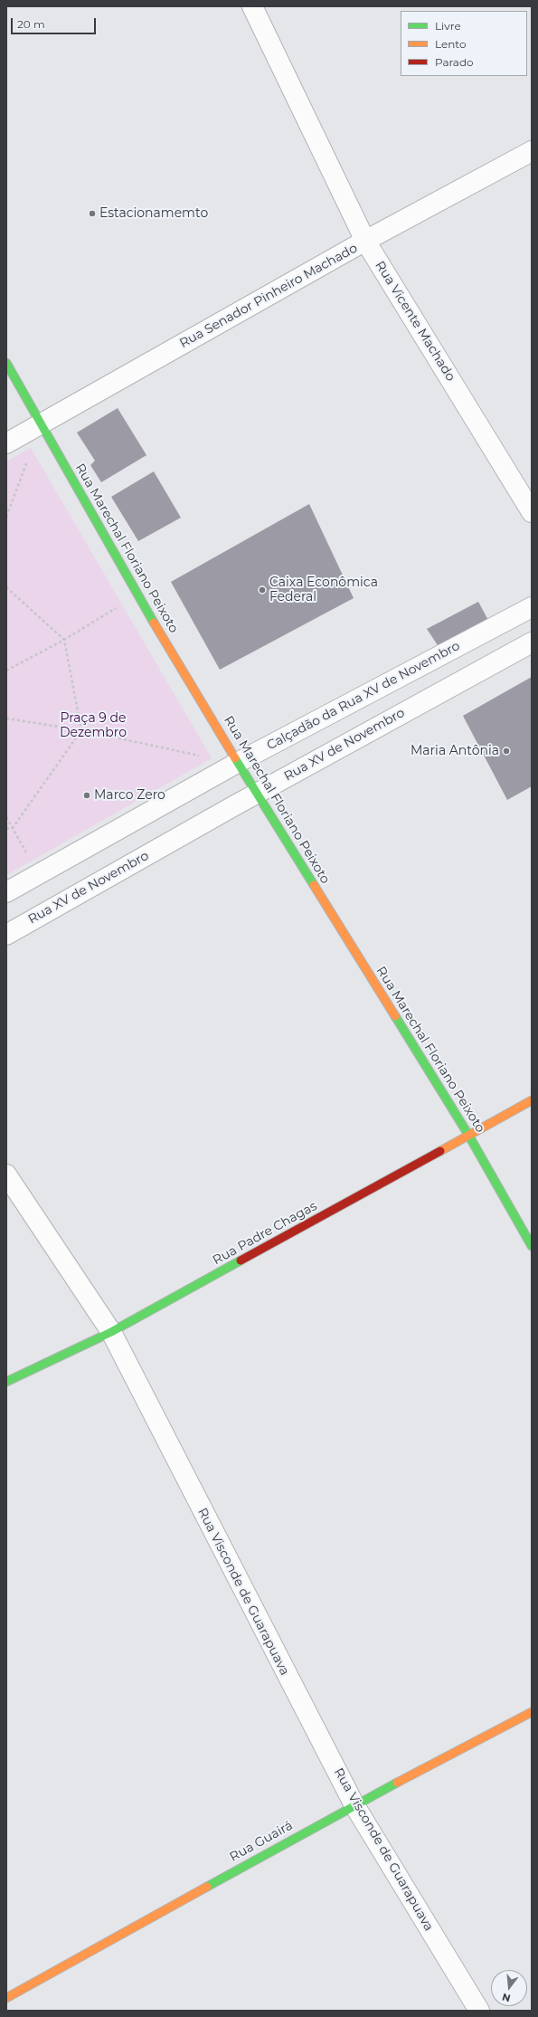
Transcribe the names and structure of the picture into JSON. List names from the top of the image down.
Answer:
{
  "streets": {
    "street": [
      "Rua Senador Pinheiro Machado",
      "Rua Vicente Machado",
      "Rua Marechal Floriano Peixoto",
      "Calçadão da Rua XV de Novembro",
      "Rua XV de Novembro",
      "Rua Padre Chagas",
      "Rua Visconde de Guarapuava",
      "Rua Guairá"
    ]
  },
  "crossings": [
    ["Rua Senador Pinheiro Machado", "Rua Vicente Machado"],
    ["Rua Senador Pinheiro Machado", "Rua Marechal Floriano Peixoto"],
    ["Rua Marechal Floriano Peixoto", "Calçadão da Rua XV de Novembro"],
    ["Rua Marechal Floriano Peixoto", "Rua XV de Novembro"],
    ["Rua Marechal Floriano Peixoto", "Rua Padre Chagas"],
    ["Rua Padre Chagas", "Rua Visconde de Guarapuava"],
    ["Rua Visconde de Guarapuava", "Rua Guairá"]
  ],
  "parks": ["Praça 9 de Dezembro"],
  "places": [
    "Estacionamemto",
    "Caixa Econômica Federal",
    "Maria Antônia",
    "Marco Zero"
  ],
  "legend": ["Livre", "Lento", "Parado"],
  "scale_bar": "20 m",
  "north": "bottom"
}
